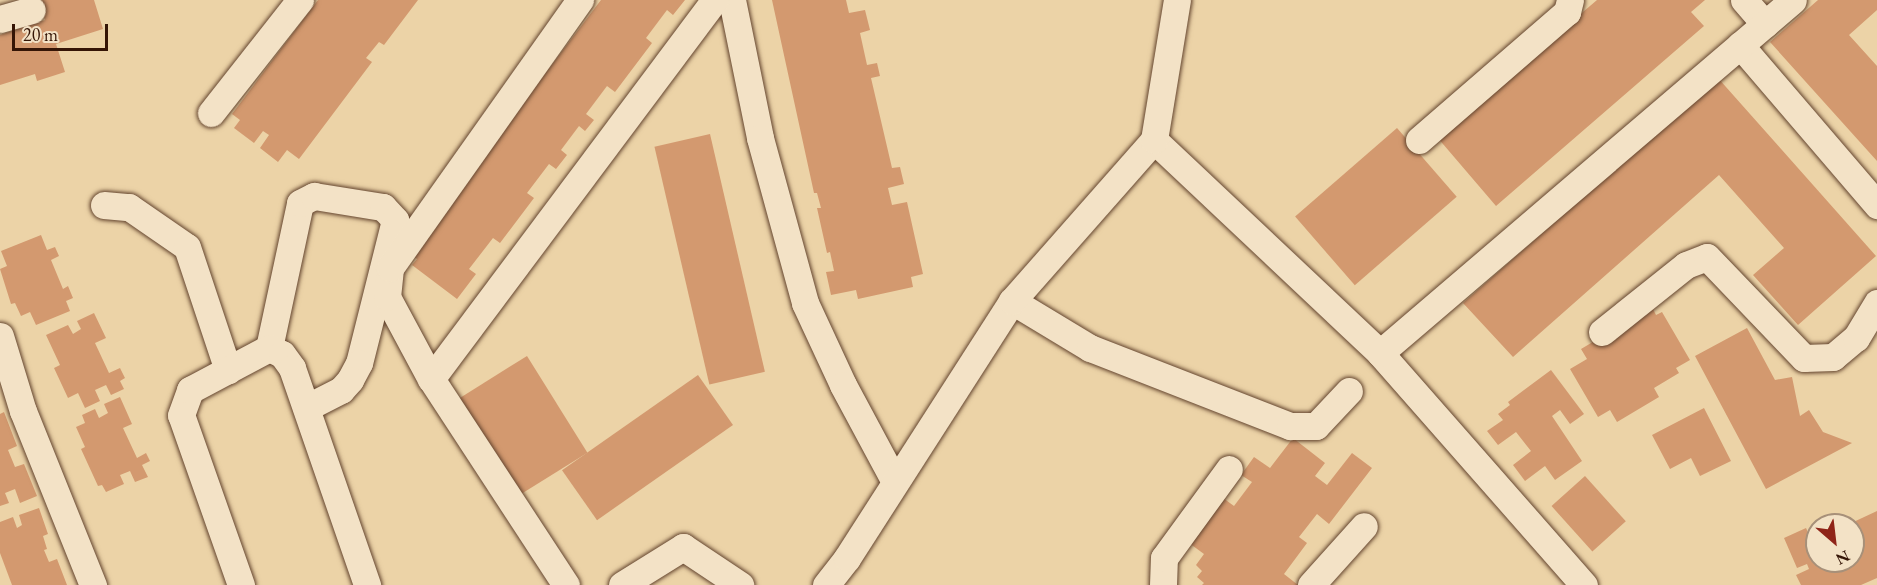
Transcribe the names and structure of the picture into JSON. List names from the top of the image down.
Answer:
{
  "scale_bar": "20 m",
  "north": "bottom right"
}
